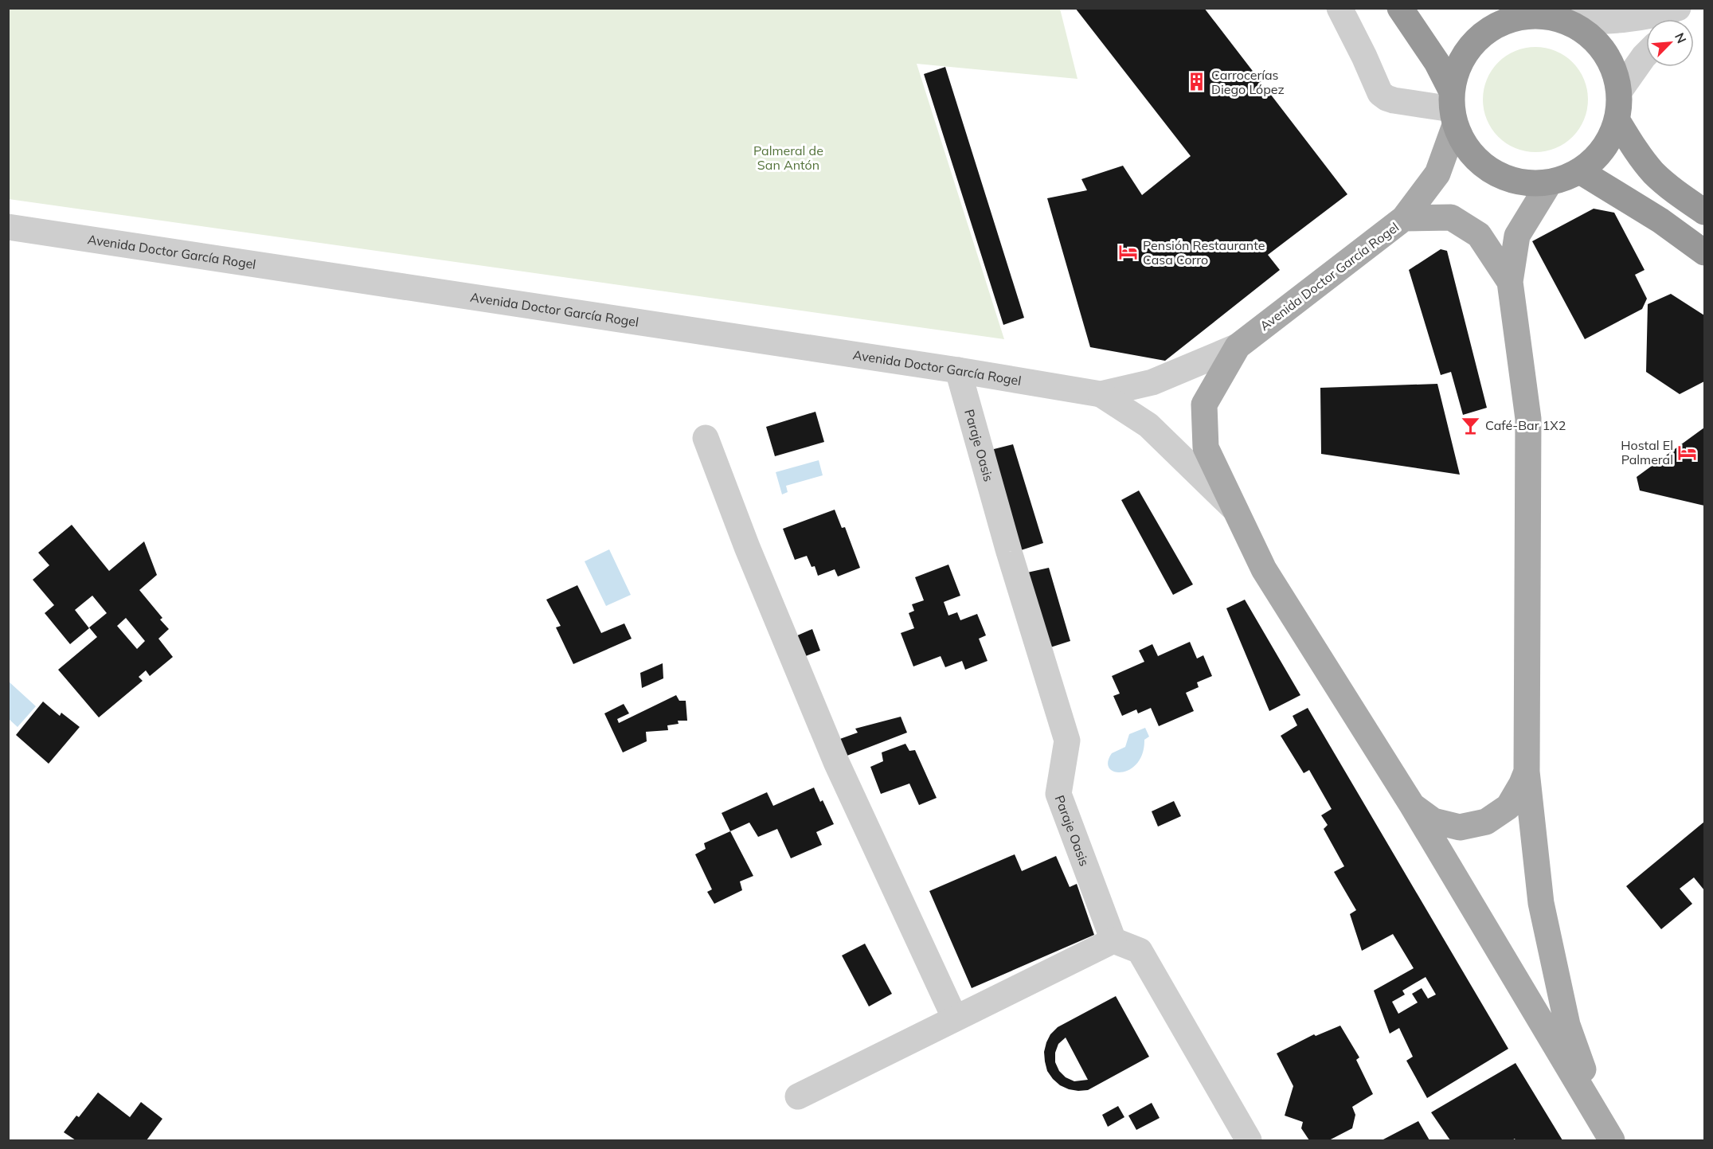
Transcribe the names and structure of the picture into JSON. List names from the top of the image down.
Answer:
{
  "streets": {
    "main road": ["Avenida Doctor García Rogel"],
    "street": ["Paraje Oasis"]
  },
  "crossings": [
    ["Avenida Doctor García Rogel", "Paraje Oasis"]
  ],
  "parks": ["Palmeral de San Antón"],
  "places": {
    "building": ["Carrocerías Diego López"],
    "hotel": ["Pensión Restaurante Casa Corro", "Hostal El Palmeral"],
    "bar": ["Café-Bar 1X2"]
  },
  "north": "top right"
}
